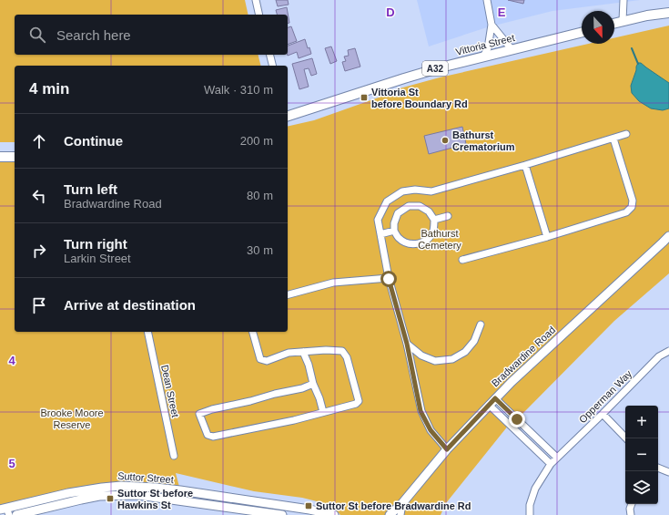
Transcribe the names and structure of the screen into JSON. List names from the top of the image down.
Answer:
{
  "streets": {
    "highway": ["Vittoria Street", "A32"],
    "main road": ["Bradwardine Road", "Suttor Street"],
    "street": ["Dean Street", "Opperman Way"]
  },
  "parks": ["Bathurst Cemetery", "Brooke Moore Reserve"],
  "places": {
    "transit": ["Vittoria St before Boundary Rd", "Suttor St before Hawkins St", "Suttor St before Bradwardine Rd"],
    "other": ["Bathurst Crematorium"]
  },
  "north": "bottom",
  "page": {
    "search": "Search here",
    "heading": ["4 min", "Walk · 310 m"],
    "list": [
      ["Continue", "200 m"],
      ["Turn left", "Bradwardine Road", "80 m"],
      ["Turn right", "Larkin Street", "30 m"],
      "Arrive at destination"
    ],
    "map_buttons": ["+", "−"]
  },
  "grid": {
    "columns": ["D", "E"],
    "rows": ["4", "5"]
  }
}
